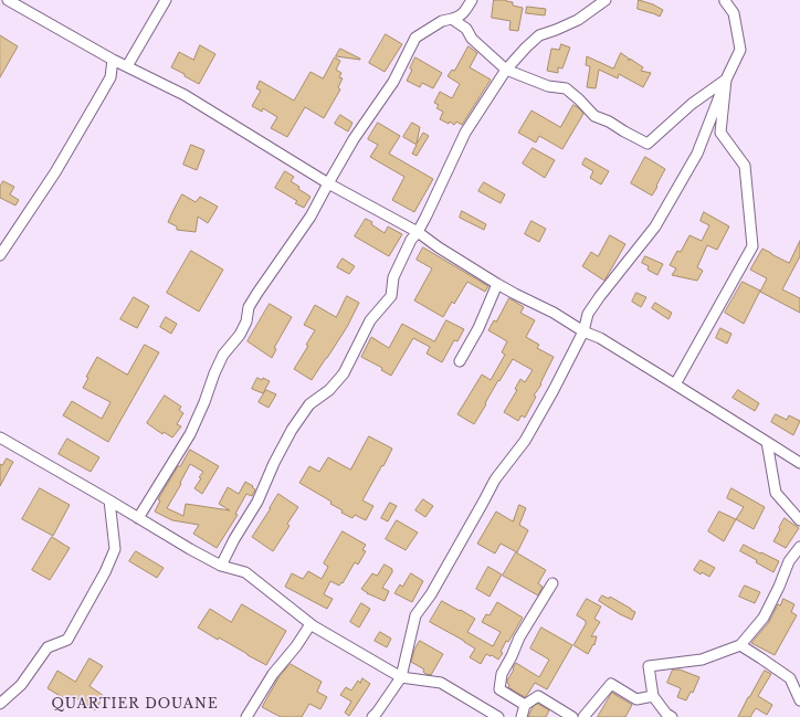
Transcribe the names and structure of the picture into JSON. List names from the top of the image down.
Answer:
{
  "districts": ["QUARTIER DOUANE"]
}
